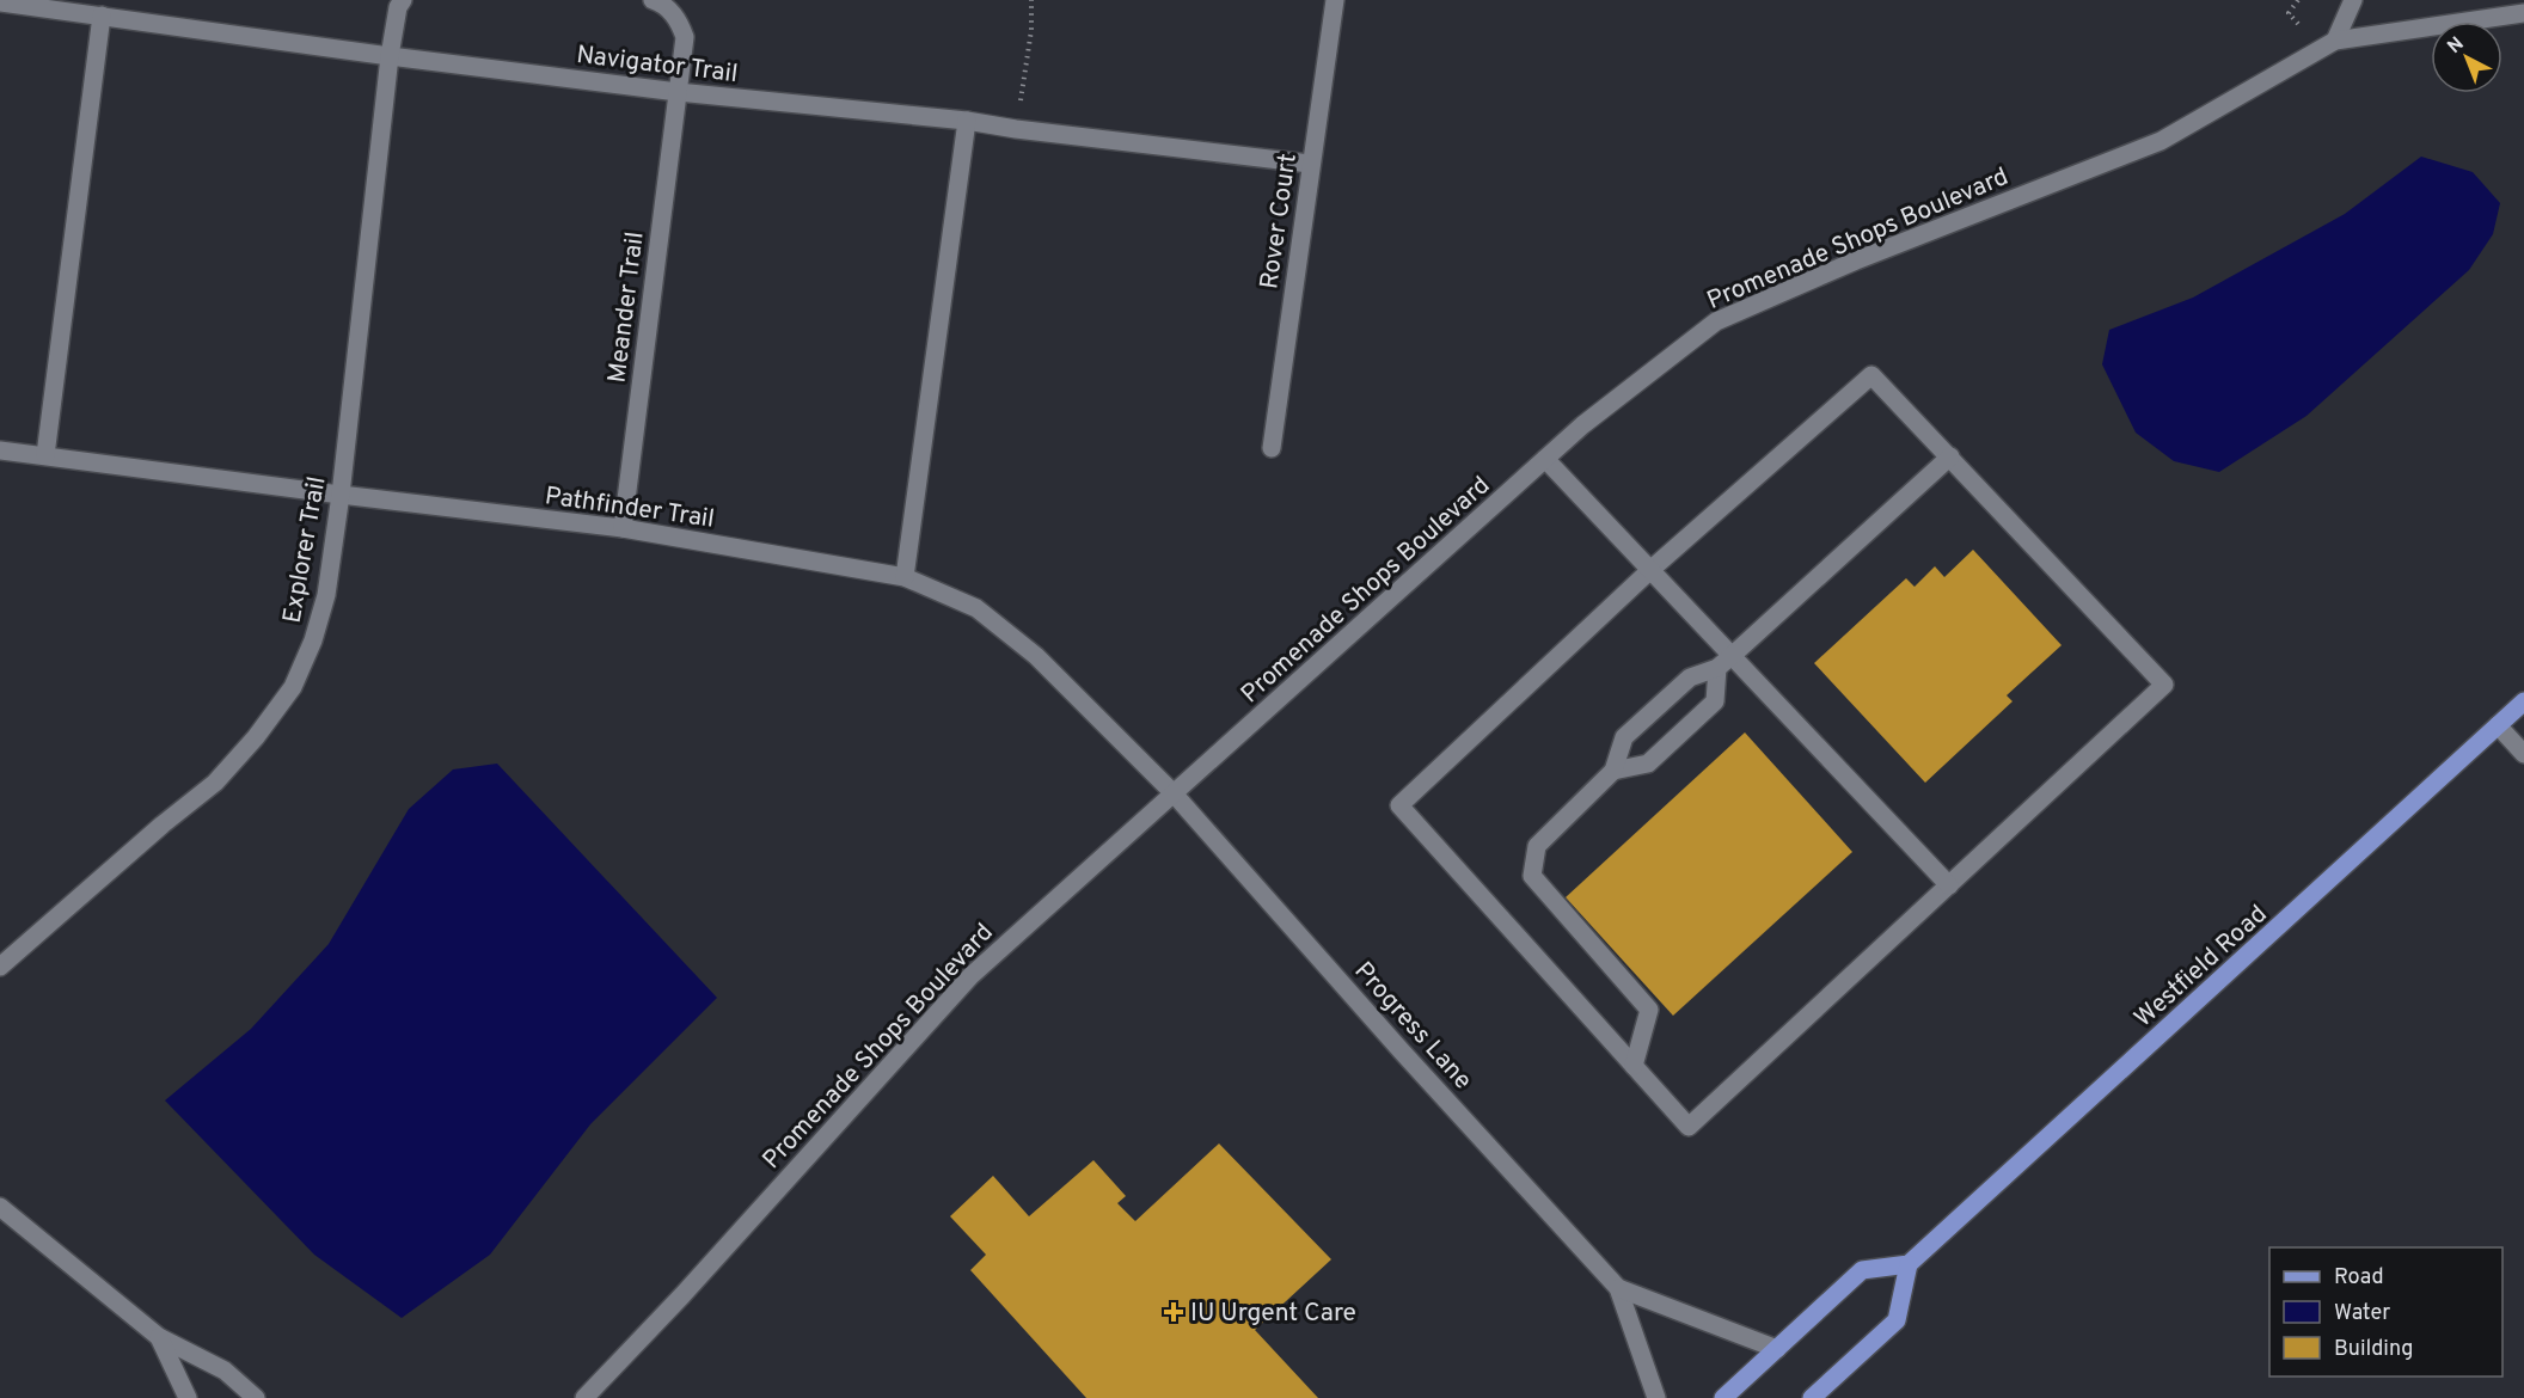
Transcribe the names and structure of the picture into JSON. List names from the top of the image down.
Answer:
{
  "streets": {
    "main road": ["Westfield Road"],
    "street": [
      "Navigator Trail",
      "Rover Court",
      "Promenade Shops Boulevard",
      "Meander Trail",
      "Pathfinder Trail",
      "Explorer Trail",
      "Progress Lane"
    ]
  },
  "crossings": [
    ["Navigator Trail", "Rover Court"],
    ["Navigator Trail", "Meander Trail"],
    ["Navigator Trail", "Explorer Trail"],
    ["Promenade Shops Boulevard", "Pathfinder Trail"],
    ["Promenade Shops Boulevard", "Progress Lane"],
    ["Meander Trail", "Pathfinder Trail"],
    ["Pathfinder Trail", "Explorer Trail"],
    ["Pathfinder Trail", "Progress Lane"]
  ],
  "places": {
    "health": ["IU Urgent Care"]
  },
  "legend": ["Road", "Water", "Building"],
  "north": "top left"
}
